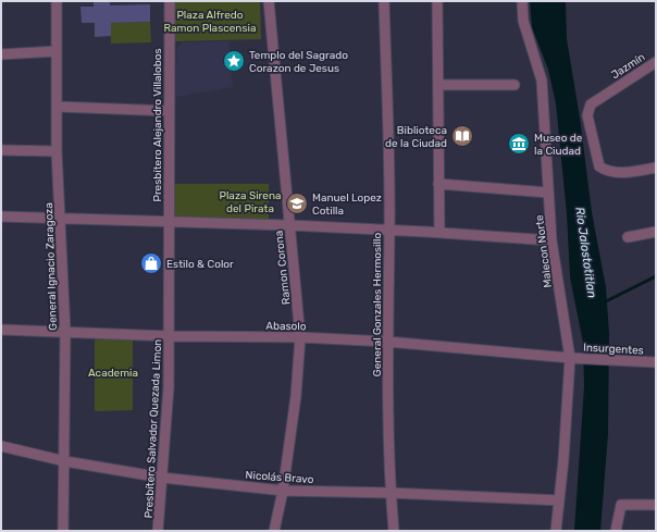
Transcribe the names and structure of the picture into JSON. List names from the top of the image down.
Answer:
{
  "streets": {
    "street": [
      "Jazmín",
      "Presbítero Alejandro Villalobos",
      "Malecon Norte",
      "General Ignacio Zaragoza",
      "Ramon Corona",
      "General Gonzales Hermosillo",
      "Abasolo",
      "Insurgentes",
      "Presbítero Salvador Quezada Limon",
      "Nicolás Bravo"
    ]
  },
  "crossings": [
    ["Presbítero Alejandro Villalobos", "Presbítero Salvador Quezada Limon"],
    ["Malecon Norte", "Abasolo"],
    ["Malecon Norte", "Insurgentes"],
    ["Malecon Norte", "Nicolás Bravo"],
    ["General Ignacio Zaragoza", "Abasolo"],
    ["General Ignacio Zaragoza", "Nicolás Bravo"],
    ["Ramon Corona", "Abasolo"],
    ["Ramon Corona", "Nicolás Bravo"],
    ["General Gonzales Hermosillo", "Abasolo"],
    ["General Gonzales Hermosillo", "Nicolás Bravo"],
    ["Abasolo", "Insurgentes"],
    ["Abasolo", "Presbítero Salvador Quezada Limon"],
    ["Presbítero Salvador Quezada Limon", "Nicolás Bravo"]
  ],
  "water": ["Rio Jalostotitlan"],
  "parks": ["Plaza Alfredo Ramon Plascensia", "Plaza Sirena del Pirata", "Academia"],
  "places": {
    "place": ["Templo del Sagrado Corazon de Jesus"],
    "library": ["Biblioteca de la Ciudad"],
    "museum": ["Museo de la Ciudad"],
    "school or university": ["Manuel Lopez Cotilla"],
    "shop": ["Estilo & Color"]
  }
}
